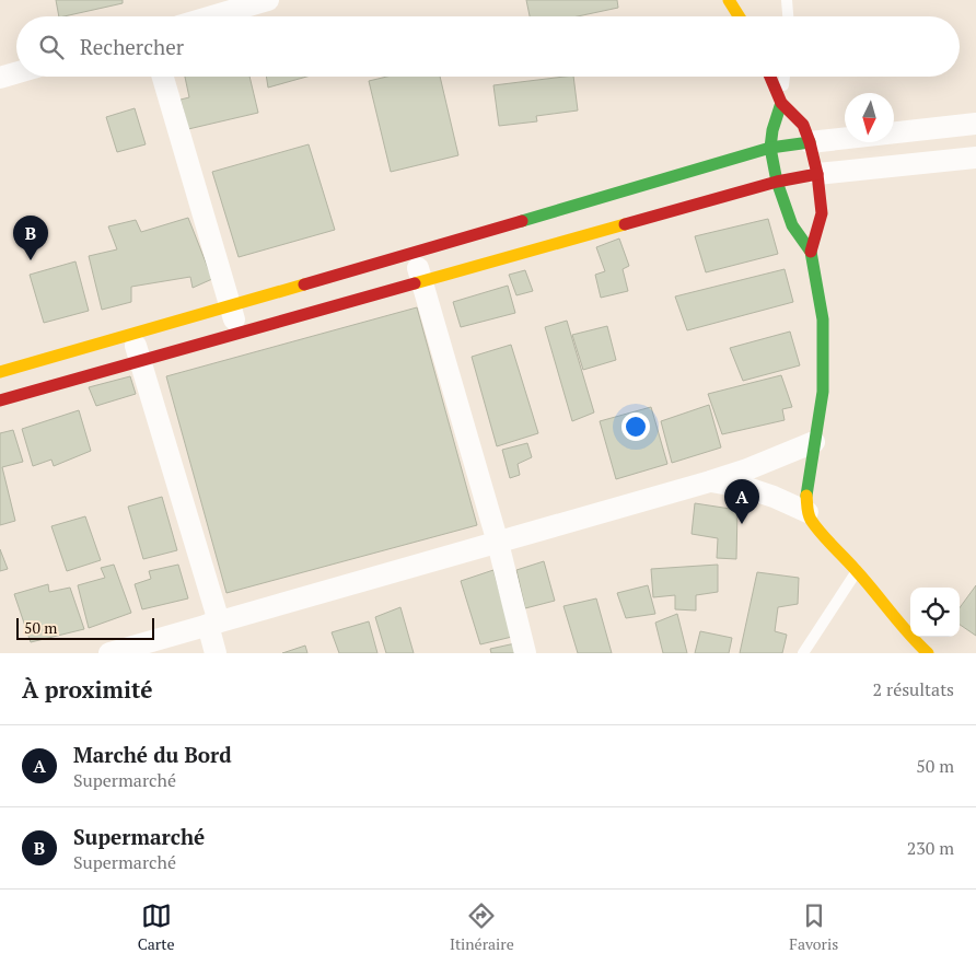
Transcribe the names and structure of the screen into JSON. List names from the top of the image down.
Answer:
{
  "scale_bar": "50 m",
  "north": "bottom",
  "page": {
    "search": "Rechercher",
    "pins": ["B", "A"],
    "scale": "50 m",
    "heading": ["À proximité", "2 résultats"],
    "list": [
      {
        "mark": "A",
        "name": "Marché du Bord",
        "note": "Supermarché",
        "value": "50 m"
      },
      {
        "mark": "B",
        "name": "Supermarché",
        "note": "Supermarché",
        "value": "230 m"
      }
    ],
    "nav": ["Carte", "Itinéraire", "Favoris"]
  }
}
